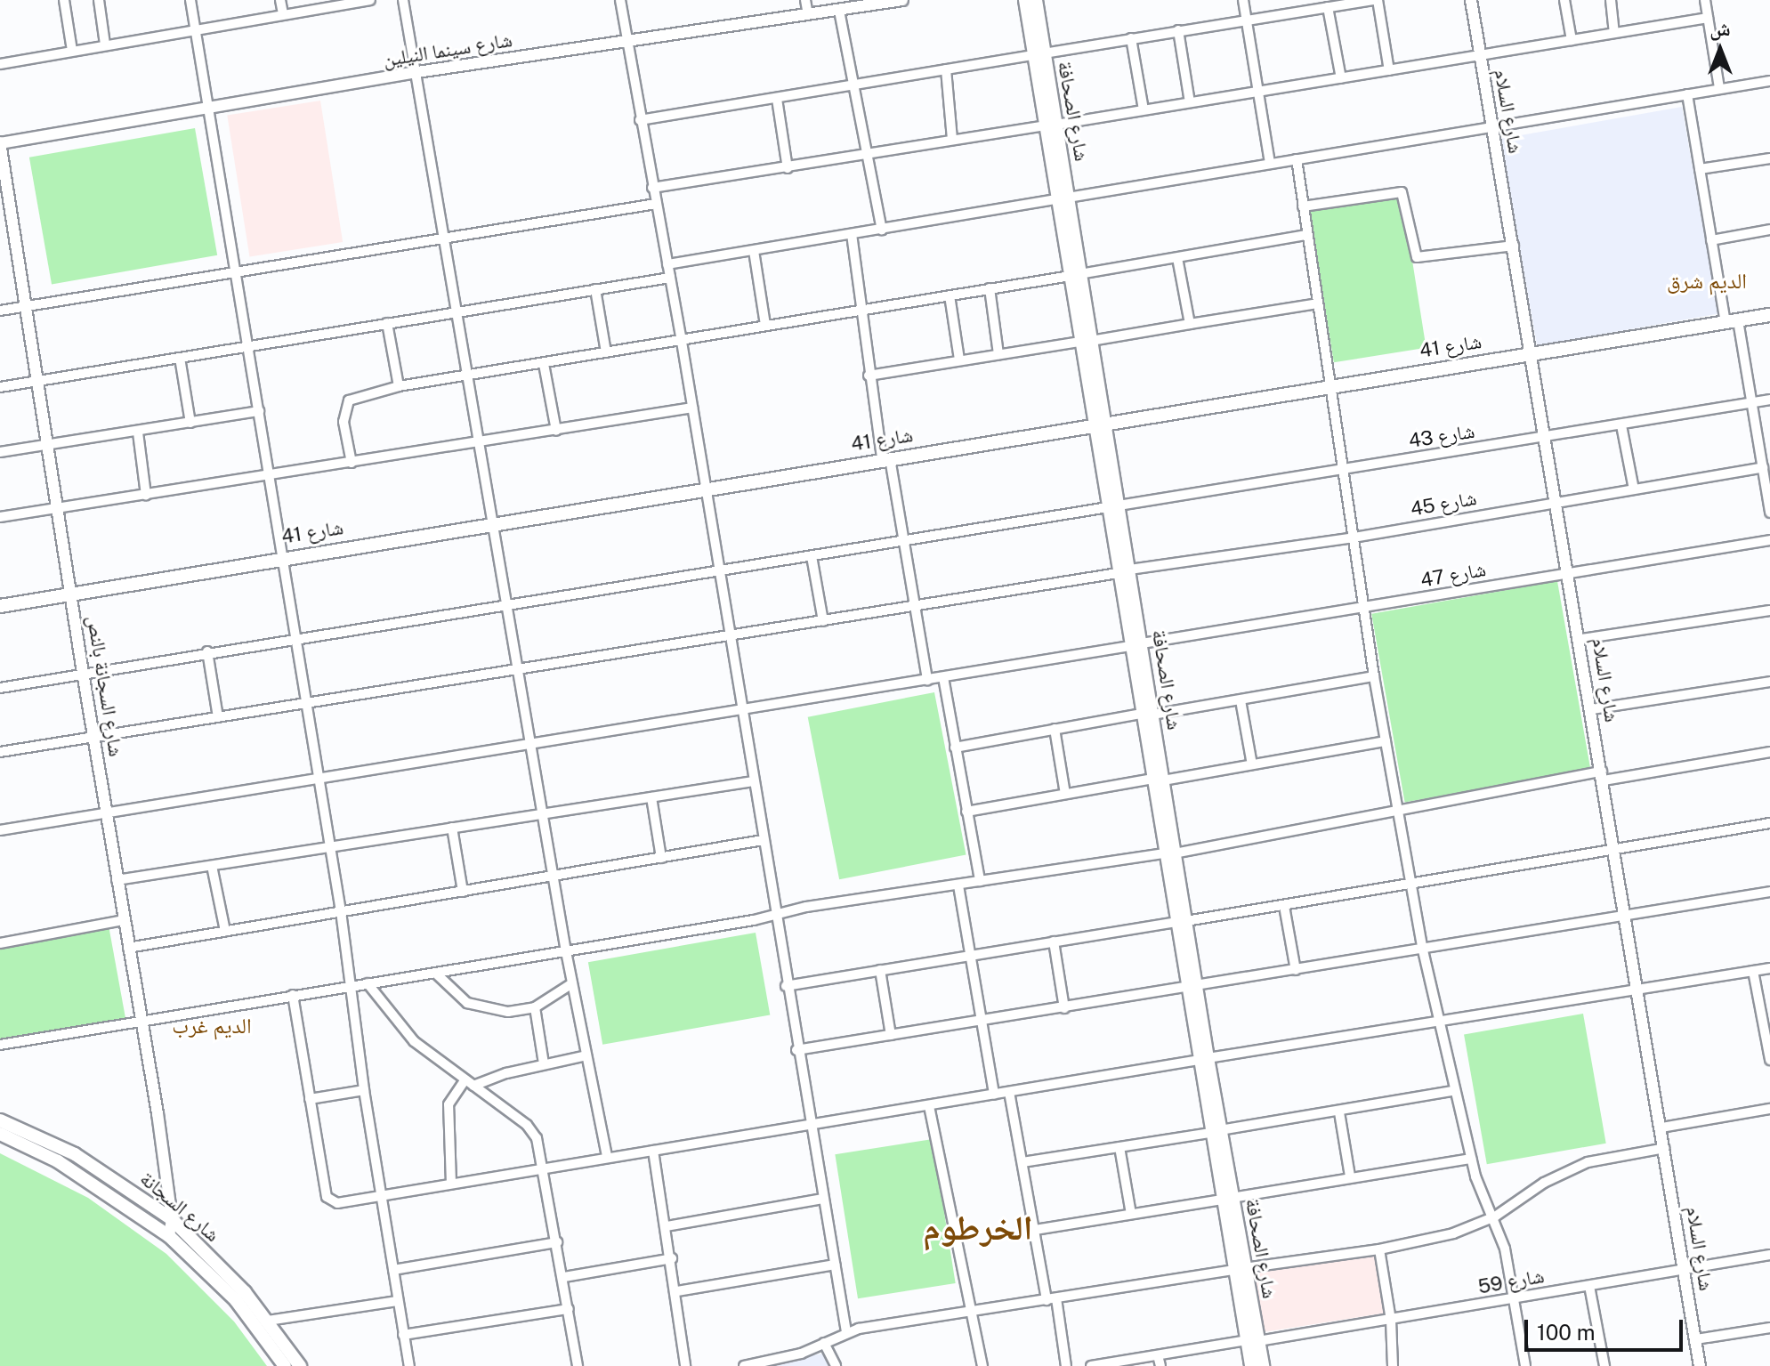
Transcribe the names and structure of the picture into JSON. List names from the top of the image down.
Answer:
{
  "streets": {
    "main road": ["شارع الصحافة", "شارع 41", "شارع السجانة"],
    "street": [
      "شارع سينما النيلين",
      "شارع السلام",
      "شارع 43",
      "شارع 45",
      "شارع 47",
      "شارع السجانة بالنص",
      "شارع 59"
    ]
  },
  "crossings": [
    ["شارع سينما النيلين", "شارع السجانة بالنص"],
    ["شارع الصحافة", "شارع 41"],
    ["شارع الصحافة", "شارع 43"],
    ["شارع الصحافة", "شارع 45"],
    ["شارع الصحافة", "شارع 47"],
    ["شارع الصحافة", "شارع 59"],
    ["شارع السلام", "شارع 41"],
    ["شارع السلام", "شارع 43"],
    ["شارع السلام", "شارع 45"],
    ["شارع السلام", "شارع 47"],
    ["شارع السلام", "شارع 59"],
    ["شارع 41", "شارع السجانة بالنص"],
    ["شارع 43", "شارع السجانة بالنص"],
    ["شارع 45", "شارع السجانة بالنص"],
    ["شارع 47", "شارع السجانة بالنص"],
    ["شارع السجانة بالنص", "شارع السجانة"]
  ],
  "districts": ["الديم شرق", "الديم غرب", "الخرطوم"],
  "scale_bar": "100 m",
  "north": "top"
}
